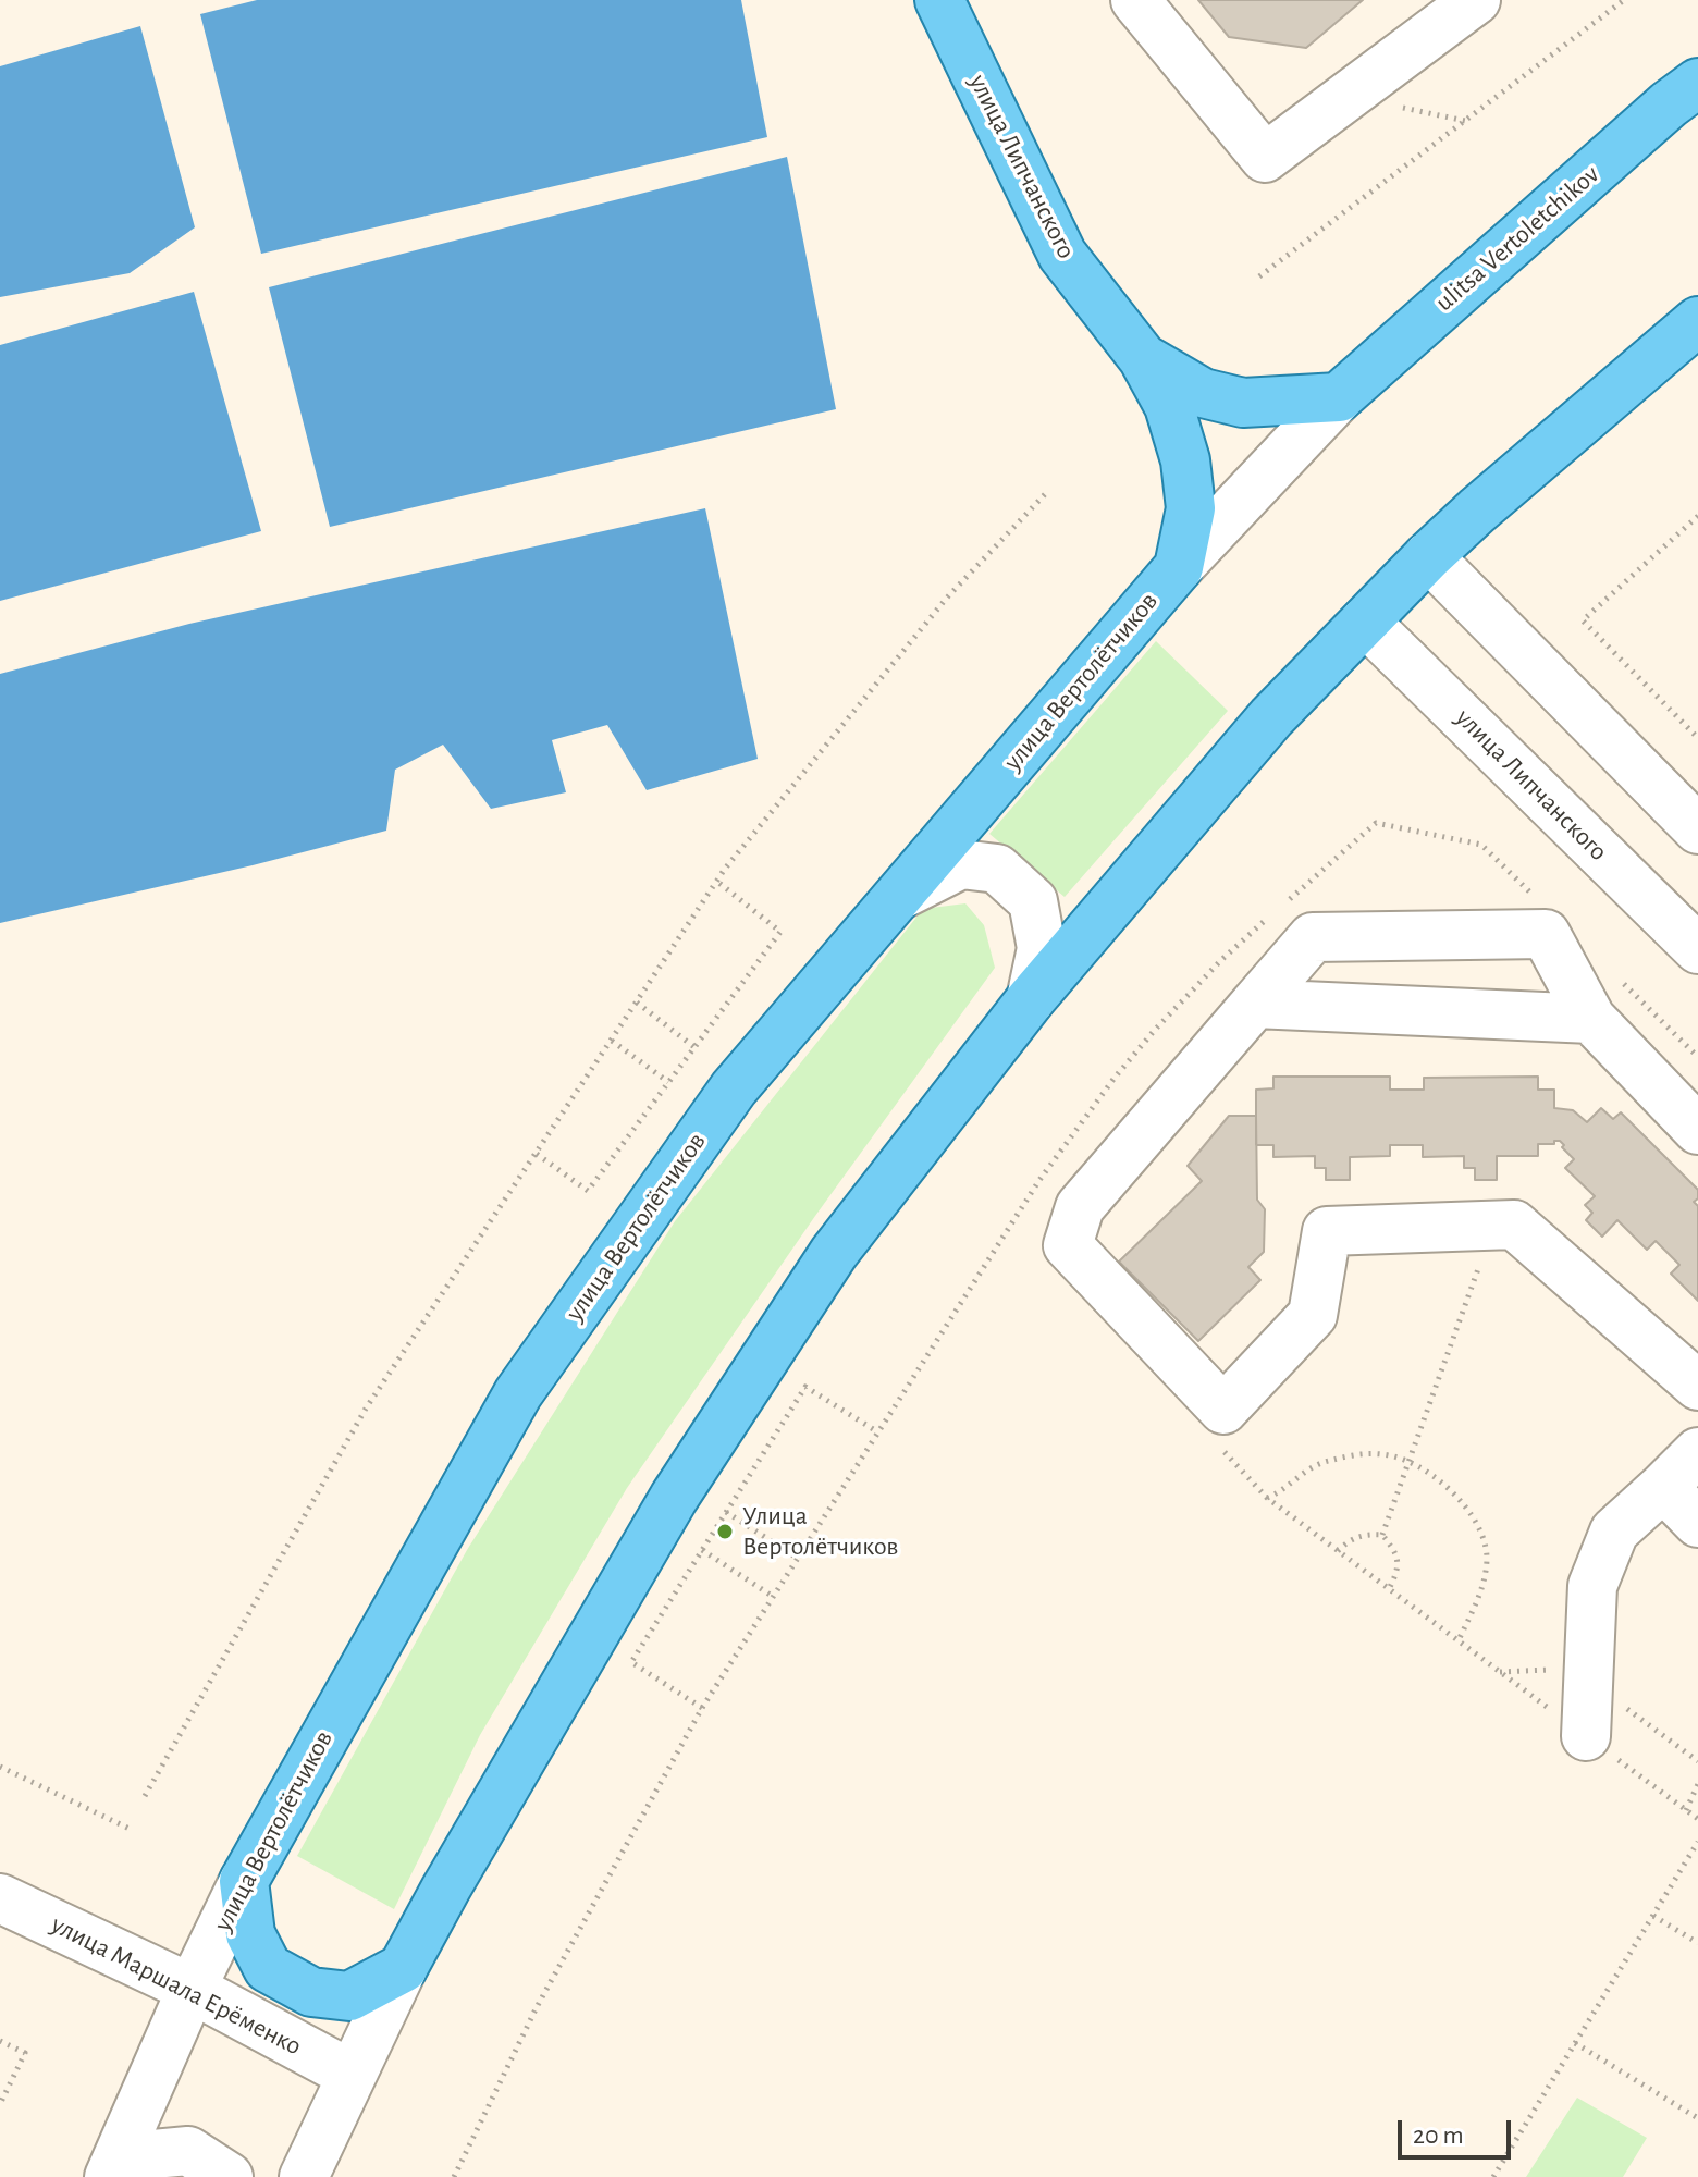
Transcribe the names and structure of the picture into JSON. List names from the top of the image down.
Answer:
{
  "streets": {
    "main road": ["улица Липчанского", "ulitsa Vertoletchikov", "улица Вертолётчиков"],
    "street": ["улица Маршала Ерёменко"]
  },
  "crossings": [
    ["улица Липчанского", "улица Вертолётчиков"],
    ["ulitsa Vertoletchikov", "улица Вертолётчиков"],
    ["улица Вертолётчиков", "улица Маршала Ерёменко"]
  ],
  "places": ["Улица Вертолётчиков"],
  "scale_bar": "20 m"
}
